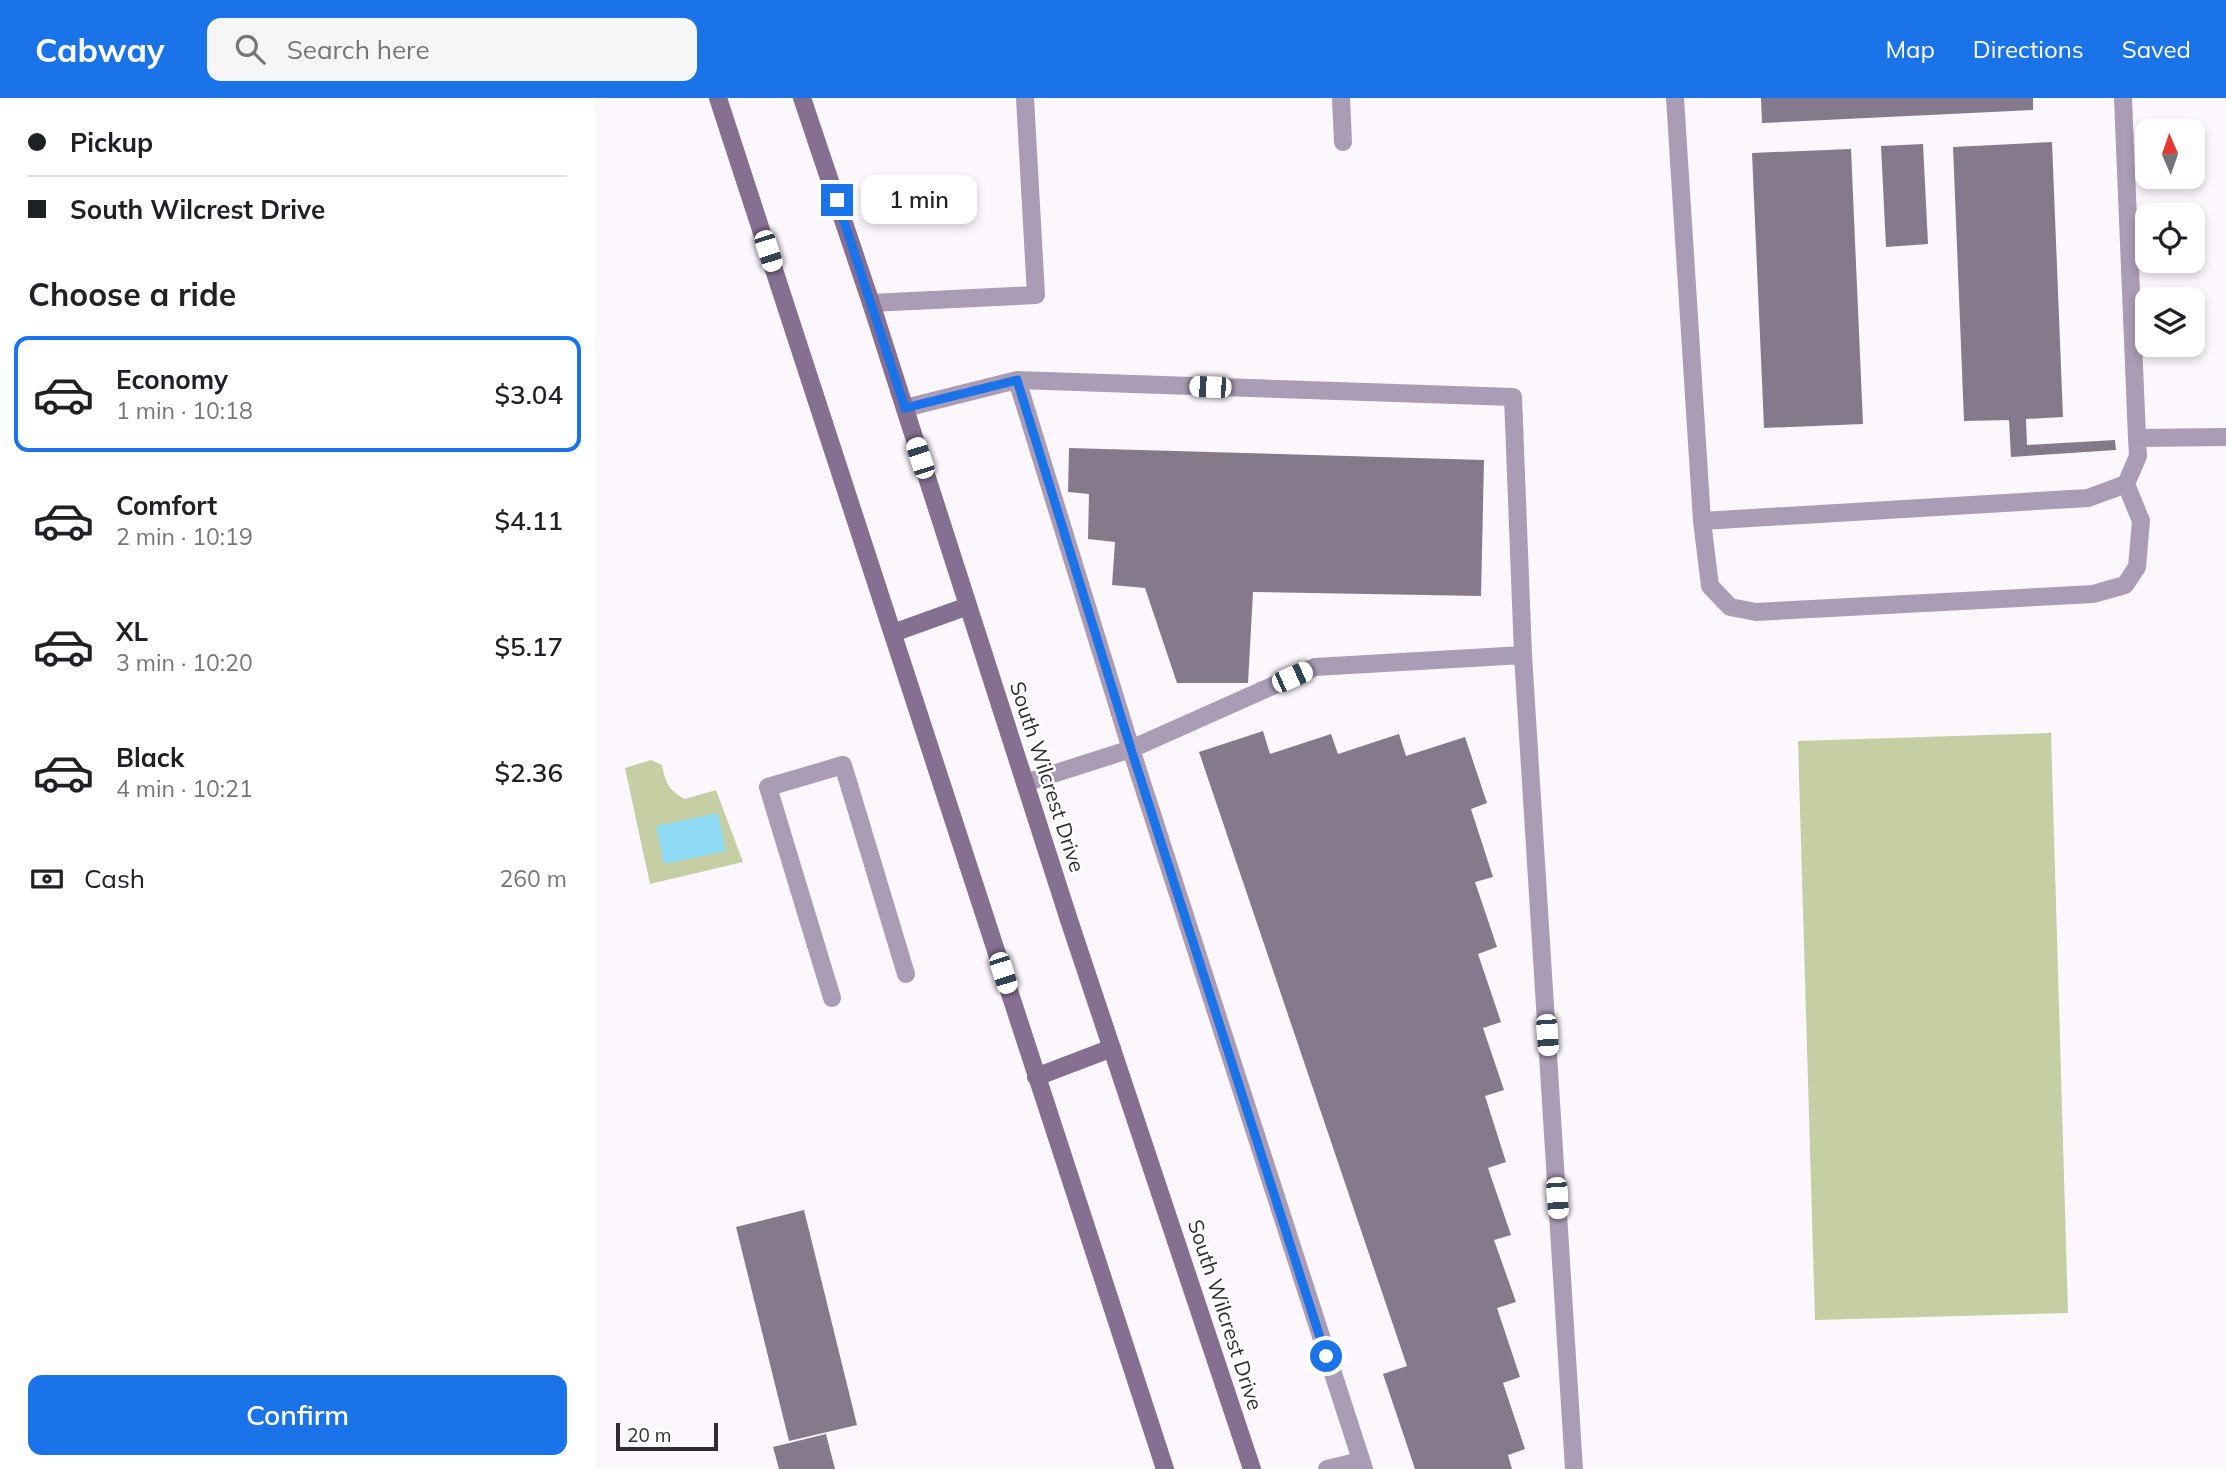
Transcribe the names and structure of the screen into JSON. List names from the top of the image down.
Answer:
{
  "streets": {
    "main road": ["South Wilcrest Drive"]
  },
  "scale_bar": "20 m",
  "north": "top",
  "page": {
    "header": "Cabway",
    "search": "Search here",
    "nav": ["Map", "Directions", "Saved"],
    "banner": ["Pickup", "South Wilcrest Drive"],
    "bubble": "1 min",
    "heading": "Choose a ride",
    "list": [
      {
        "name": "Economy",
        "note": "1 min · 10:18",
        "value": "$3.04"
      },
      {
        "name": "Comfort",
        "note": "2 min · 10:19",
        "value": "$4.11"
      },
      {
        "name": "XL",
        "note": "3 min · 10:20",
        "value": "$5.17"
      },
      {
        "name": "Black",
        "note": "4 min · 10:21",
        "value": "$2.36"
      }
    ],
    "pay": ["Cash", "260 m"],
    "buttons": "Confirm",
    "scale": "20 m"
  }
}
